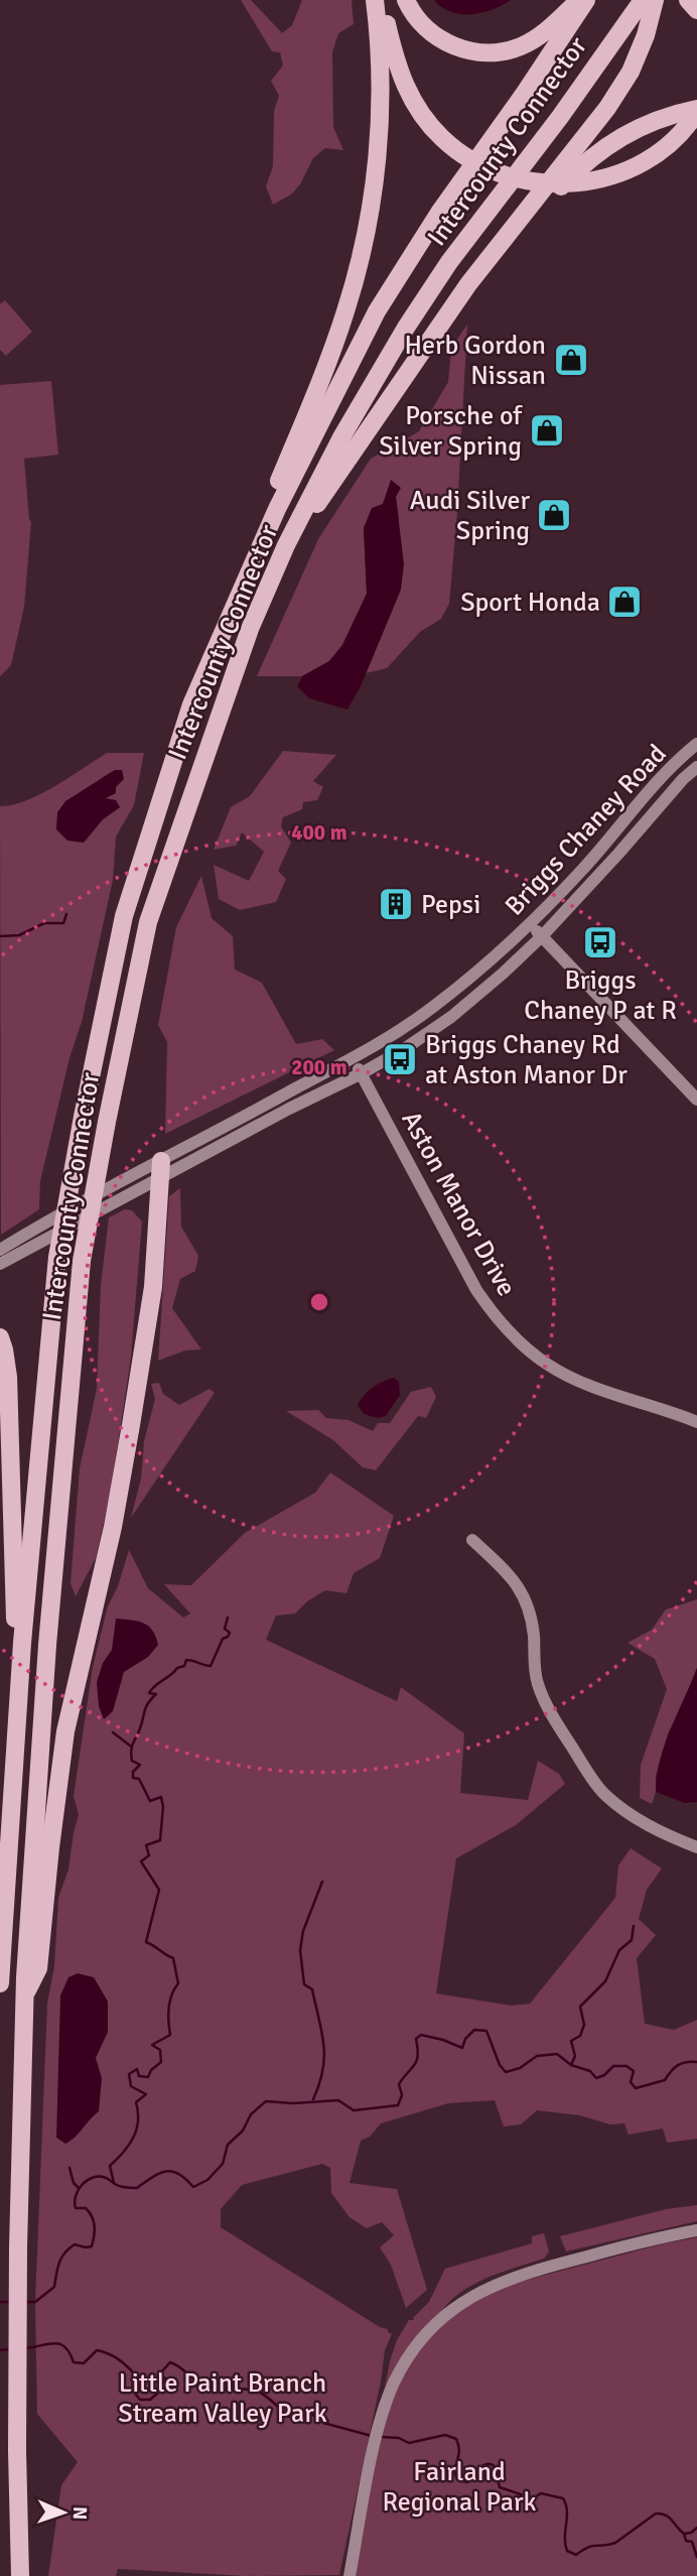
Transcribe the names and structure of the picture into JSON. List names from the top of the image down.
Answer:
{
  "streets": {
    "highway": ["Intercounty Connector"],
    "main road": ["Briggs Chaney Road", "Aston Manor Drive"]
  },
  "crossings": [
    ["Briggs Chaney Road", "Aston Manor Drive"]
  ],
  "parks": ["Little Paint Branch Stream Valley Park", "Fairland Regional Park"],
  "places": {
    "shop": [
      "Herb Gordon Nissan",
      "Porsche of Silver Spring",
      "Audi Silver Spring",
      "Sport Honda"
    ],
    "building": ["Pepsi"],
    "bus stop": ["Briggs Chaney P at R", "Briggs Chaney Rd at Aston Manor Dr"]
  },
  "north": "right",
  "rings": ["400 m", "200 m"]
}
